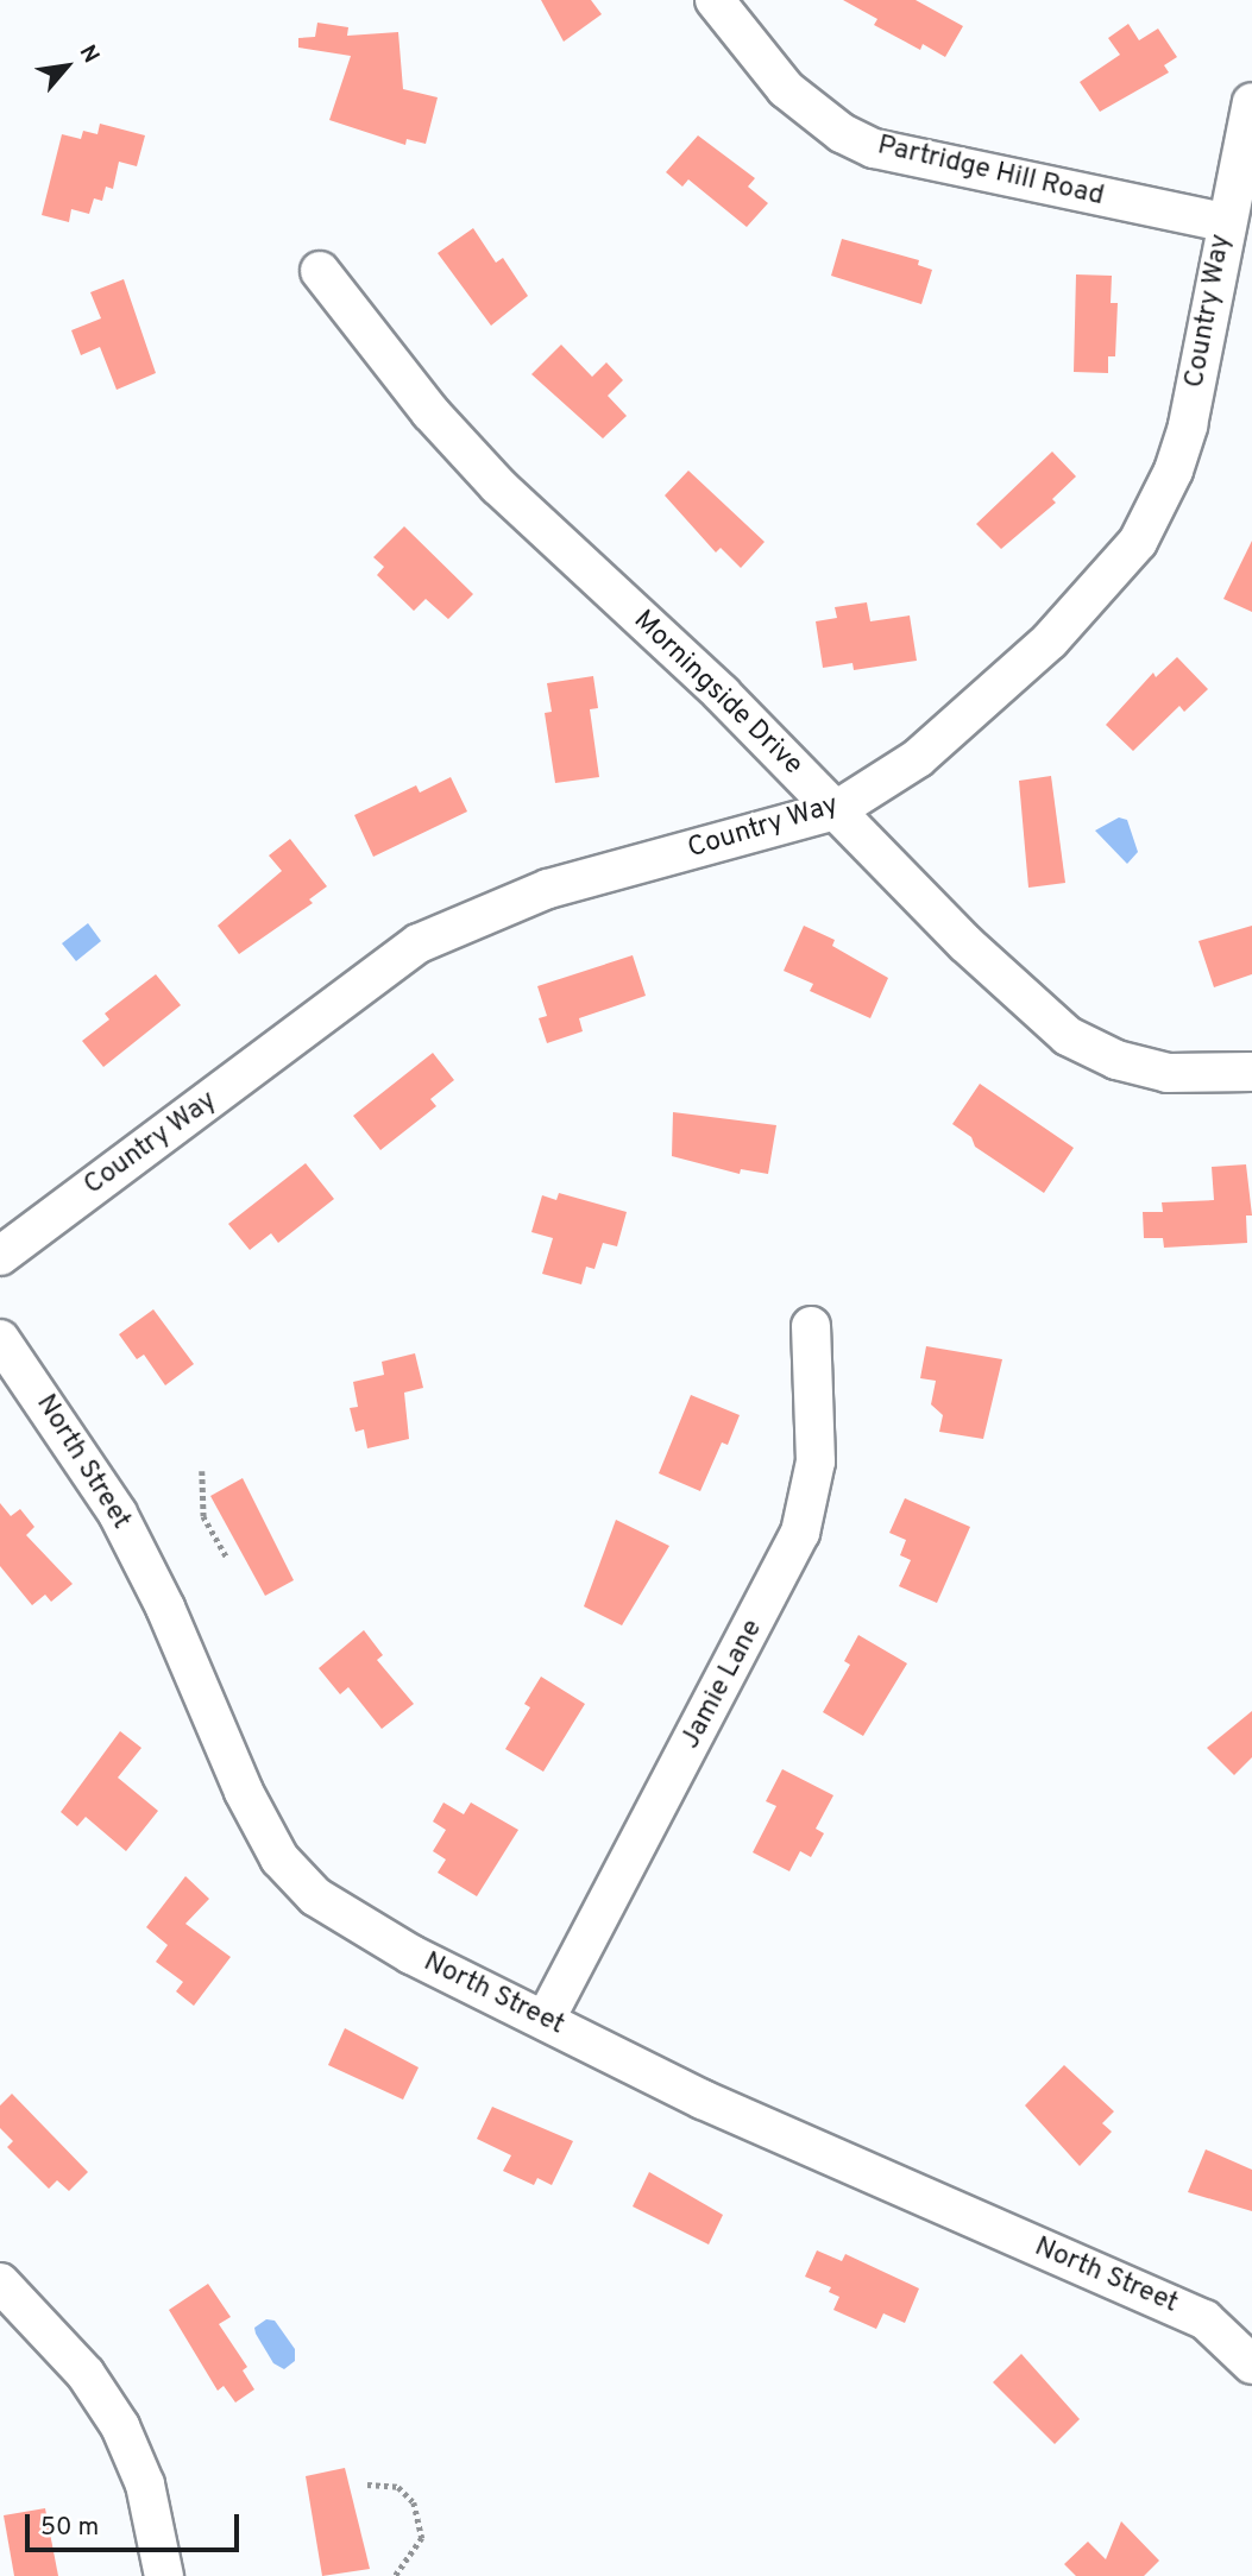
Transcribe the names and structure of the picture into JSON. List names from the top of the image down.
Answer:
{
  "streets": {
    "street": [
      "Partridge Hill Road",
      "Country Way",
      "Morningside Drive",
      "North Street",
      "Jamie Lane"
    ]
  },
  "crossings": [
    ["Partridge Hill Road", "Country Way"],
    ["Country Way", "Morningside Drive"],
    ["North Street", "Jamie Lane"]
  ],
  "scale_bar": "50 m",
  "north": "top right"
}
